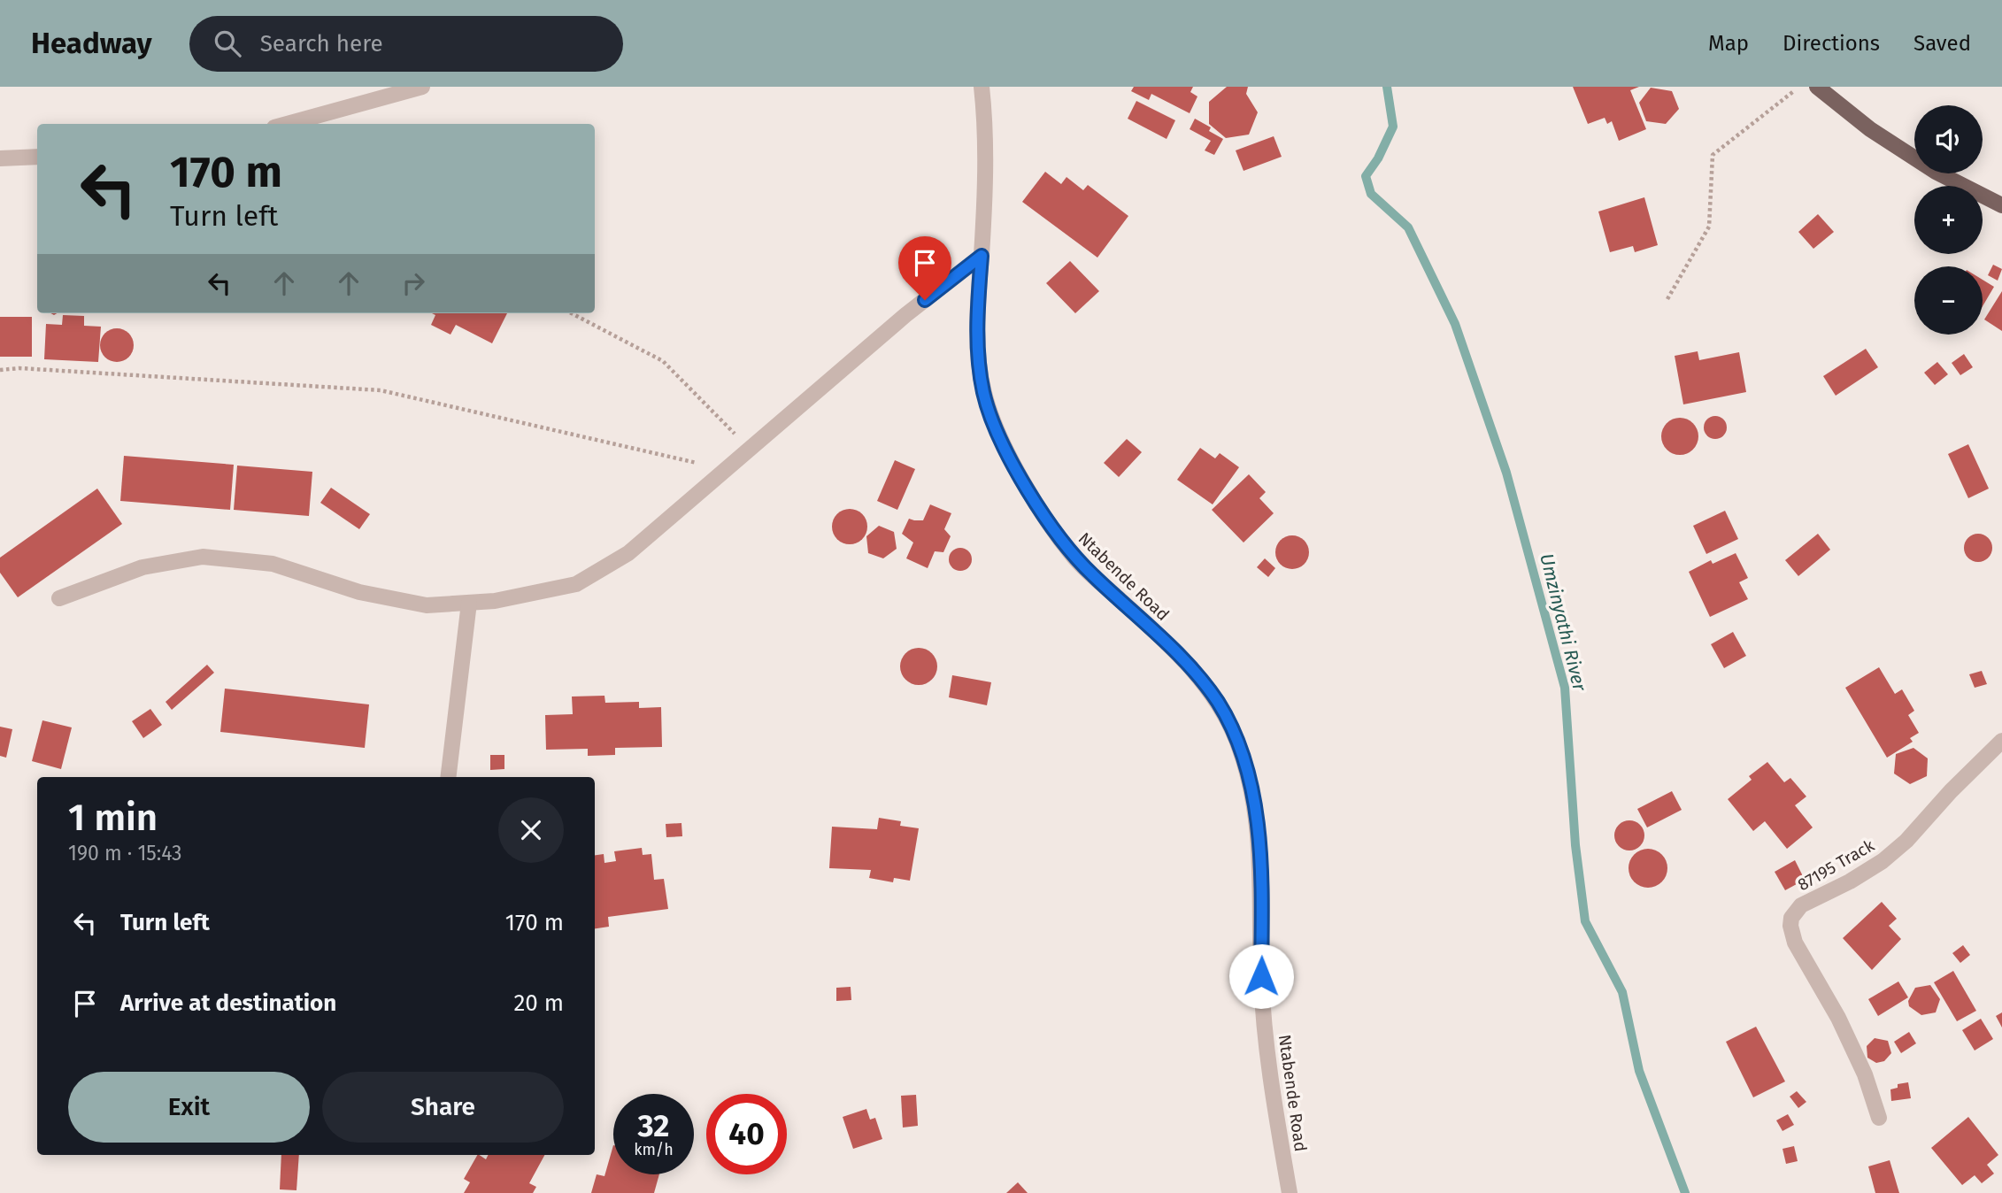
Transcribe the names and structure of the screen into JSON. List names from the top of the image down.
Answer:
{
  "streets": {
    "street": ["Ntabende Road", "87195 Track"]
  },
  "water": ["Umzinyathi River"],
  "page": {
    "header": "Headway",
    "search": "Search here",
    "nav": ["Map", "Directions", "Saved"],
    "map_buttons": ["+", "−"],
    "turn": ["170 m", "Turn left"],
    "heading": ["1 min", "190 m · 15:43"],
    "list": [
      {
        "name": "Turn left",
        "value": "170 m"
      },
      {
        "name": "Arrive at destination",
        "value": "20 m"
      }
    ],
    "buttons": ["Exit", "Share"],
    "speed": "32 km/h",
    "limit": "40"
  }
}
